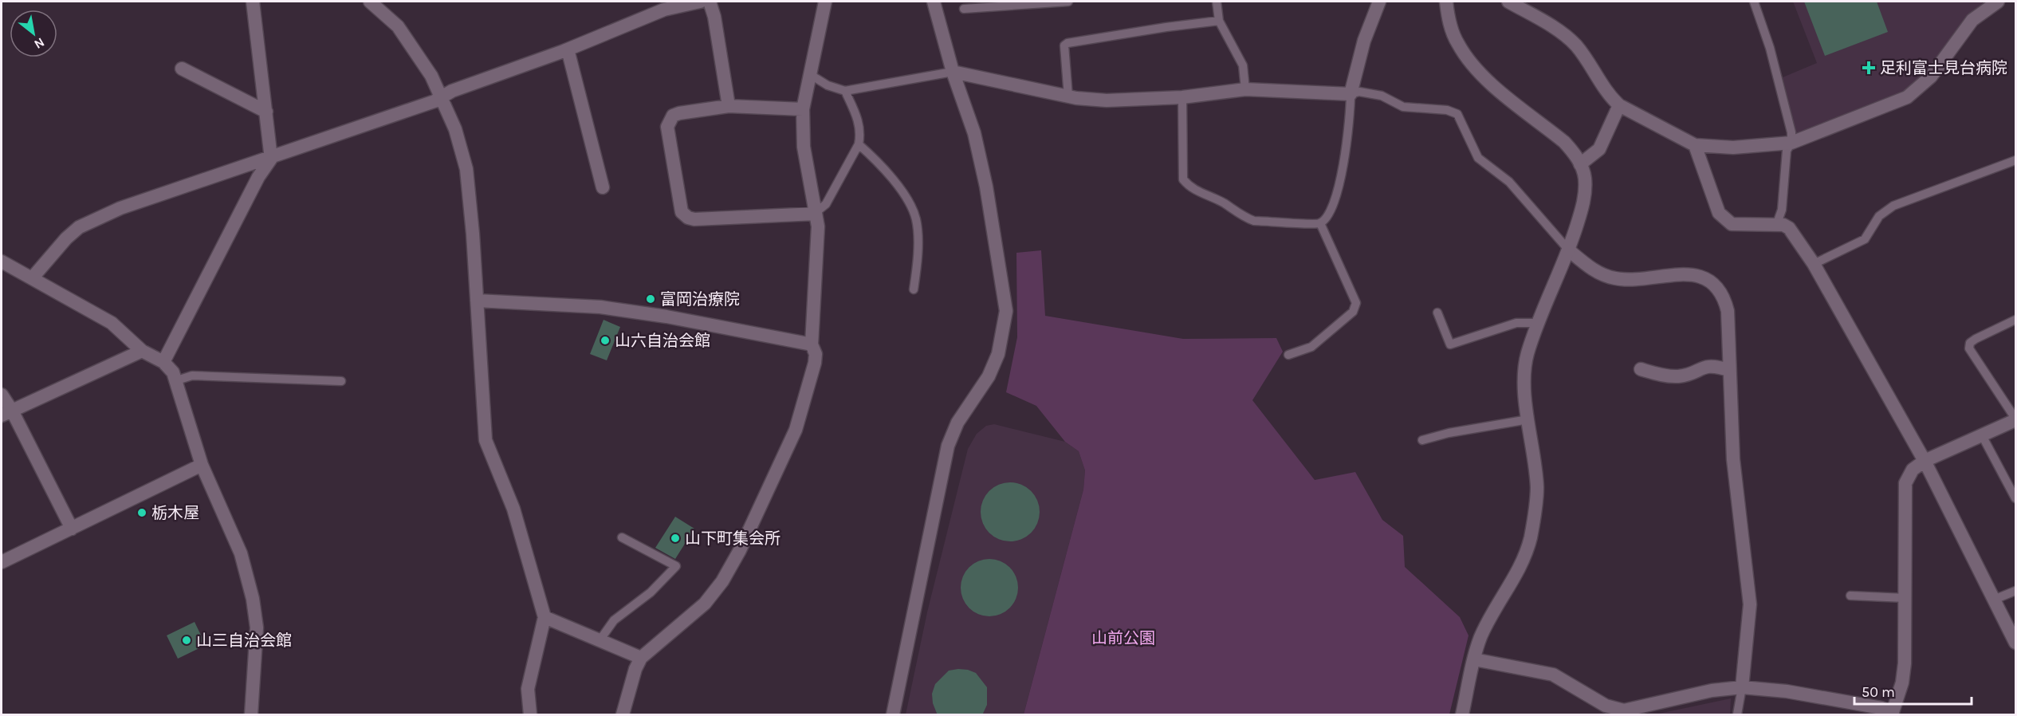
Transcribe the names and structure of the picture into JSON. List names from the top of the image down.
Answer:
{
  "parks": ["山前公園"],
  "places": {
    "health": ["足利富士見台病院"],
    "other": [
      "富岡治療院",
      "山六自治会館",
      "栃木屋",
      "山下町集会所",
      "山三自治会館"
    ]
  },
  "scale_bar": "50 m",
  "north": "bottom right"
}
